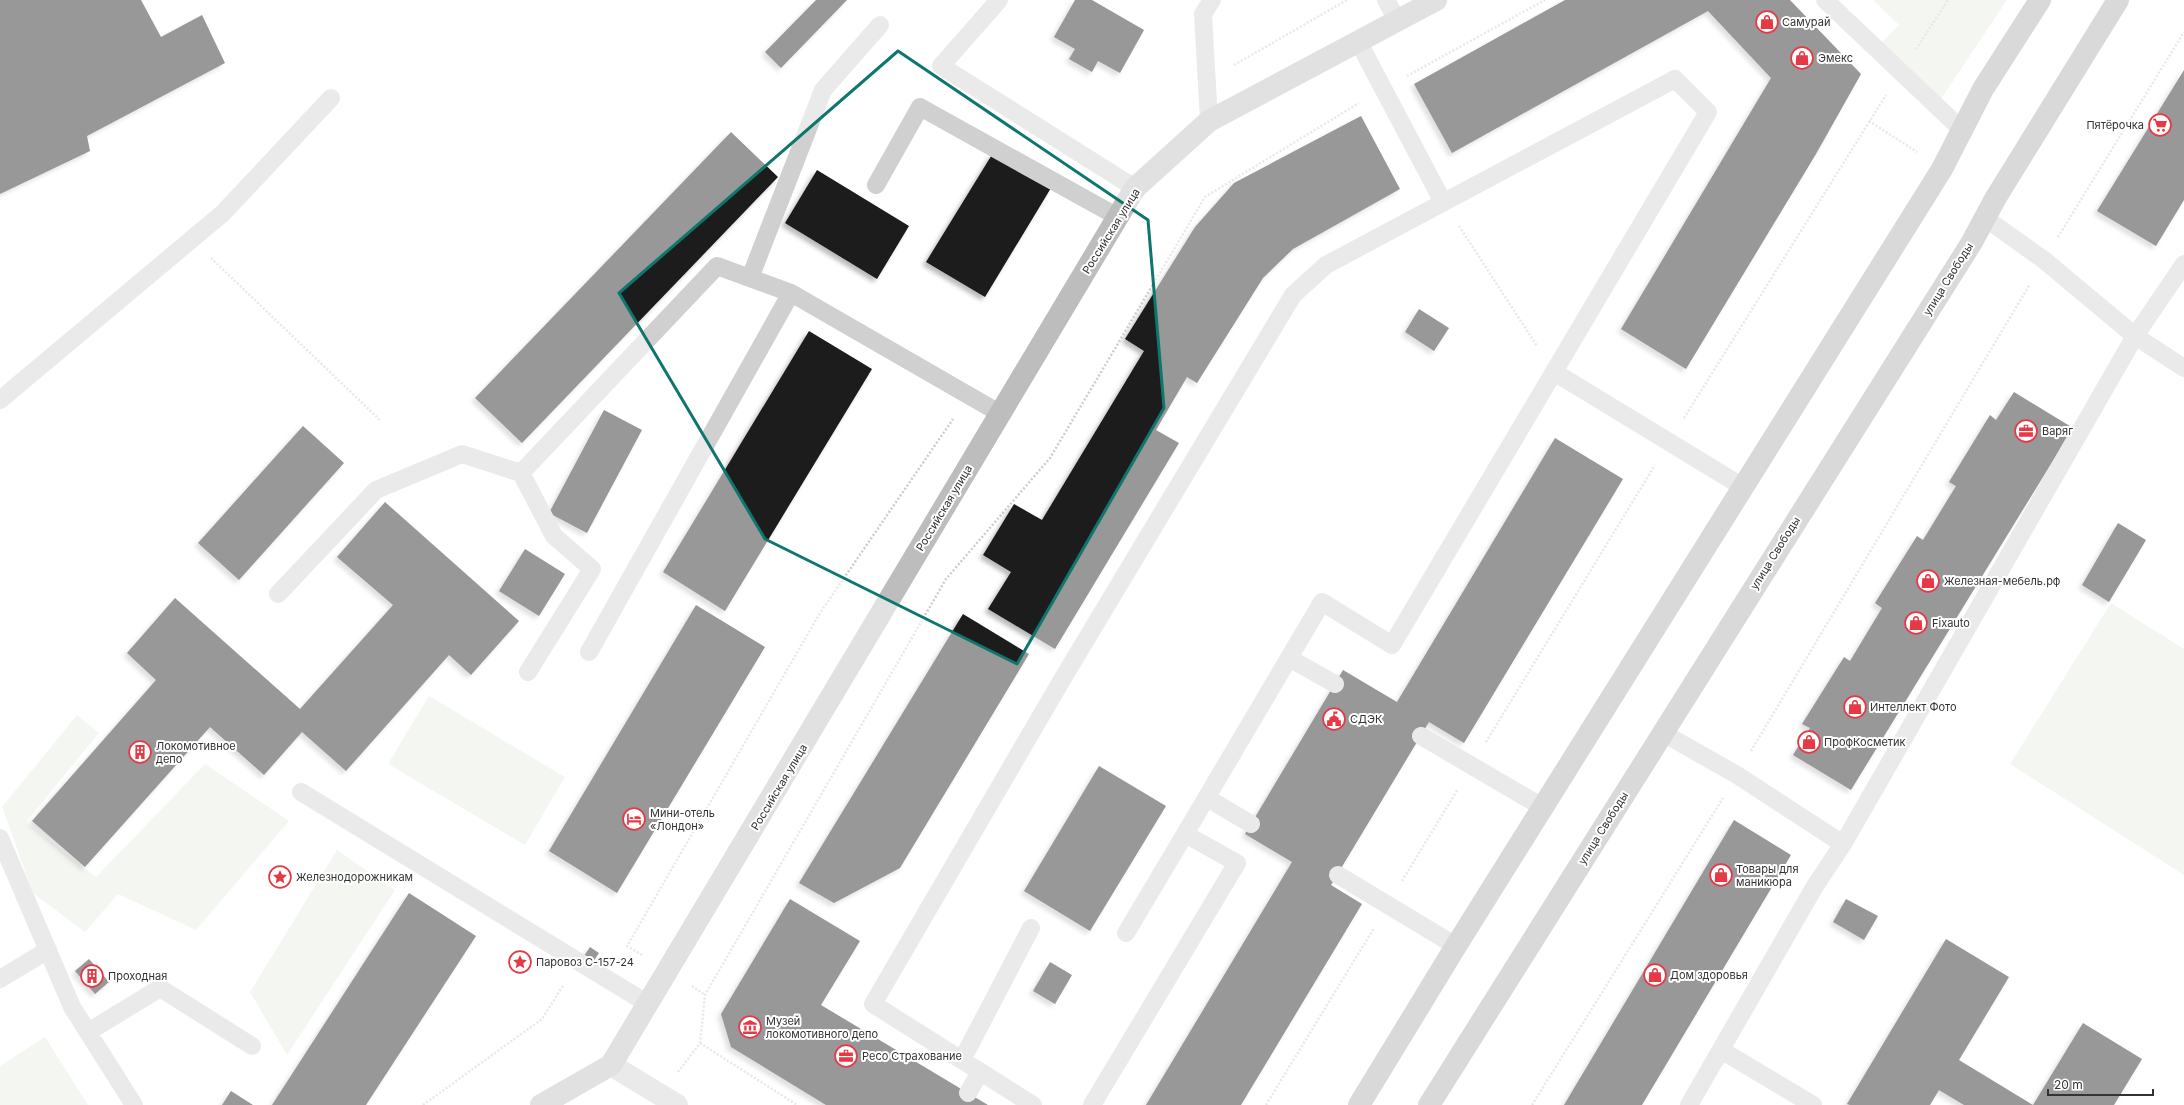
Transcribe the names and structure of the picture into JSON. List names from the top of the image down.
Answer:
{
  "streets": {
    "main road": ["Российская улица", "улица Свободы"]
  },
  "places": {
    "shop": [
      "Самурай",
      "Эмекс",
      "Железная-мебель.рф",
      "Fixauto",
      "Интеллект Фото",
      "ПрофКосметик",
      "Товары для маникюра",
      "Дом здоровья"
    ],
    "supermarket": ["Пятёрочка"],
    "office": ["Варяг", "Ресо Страхование"],
    "public building": ["СДЭК"],
    "building": ["Локомотивное депо", "Проходная"],
    "hotel": ["Мини-отель «Лондон»"],
    "place": ["Железнодорожникам", "Паровоз С-157-24"],
    "museum": ["Музей локомотивного депо"]
  },
  "scale_bar": "20 m"
}
